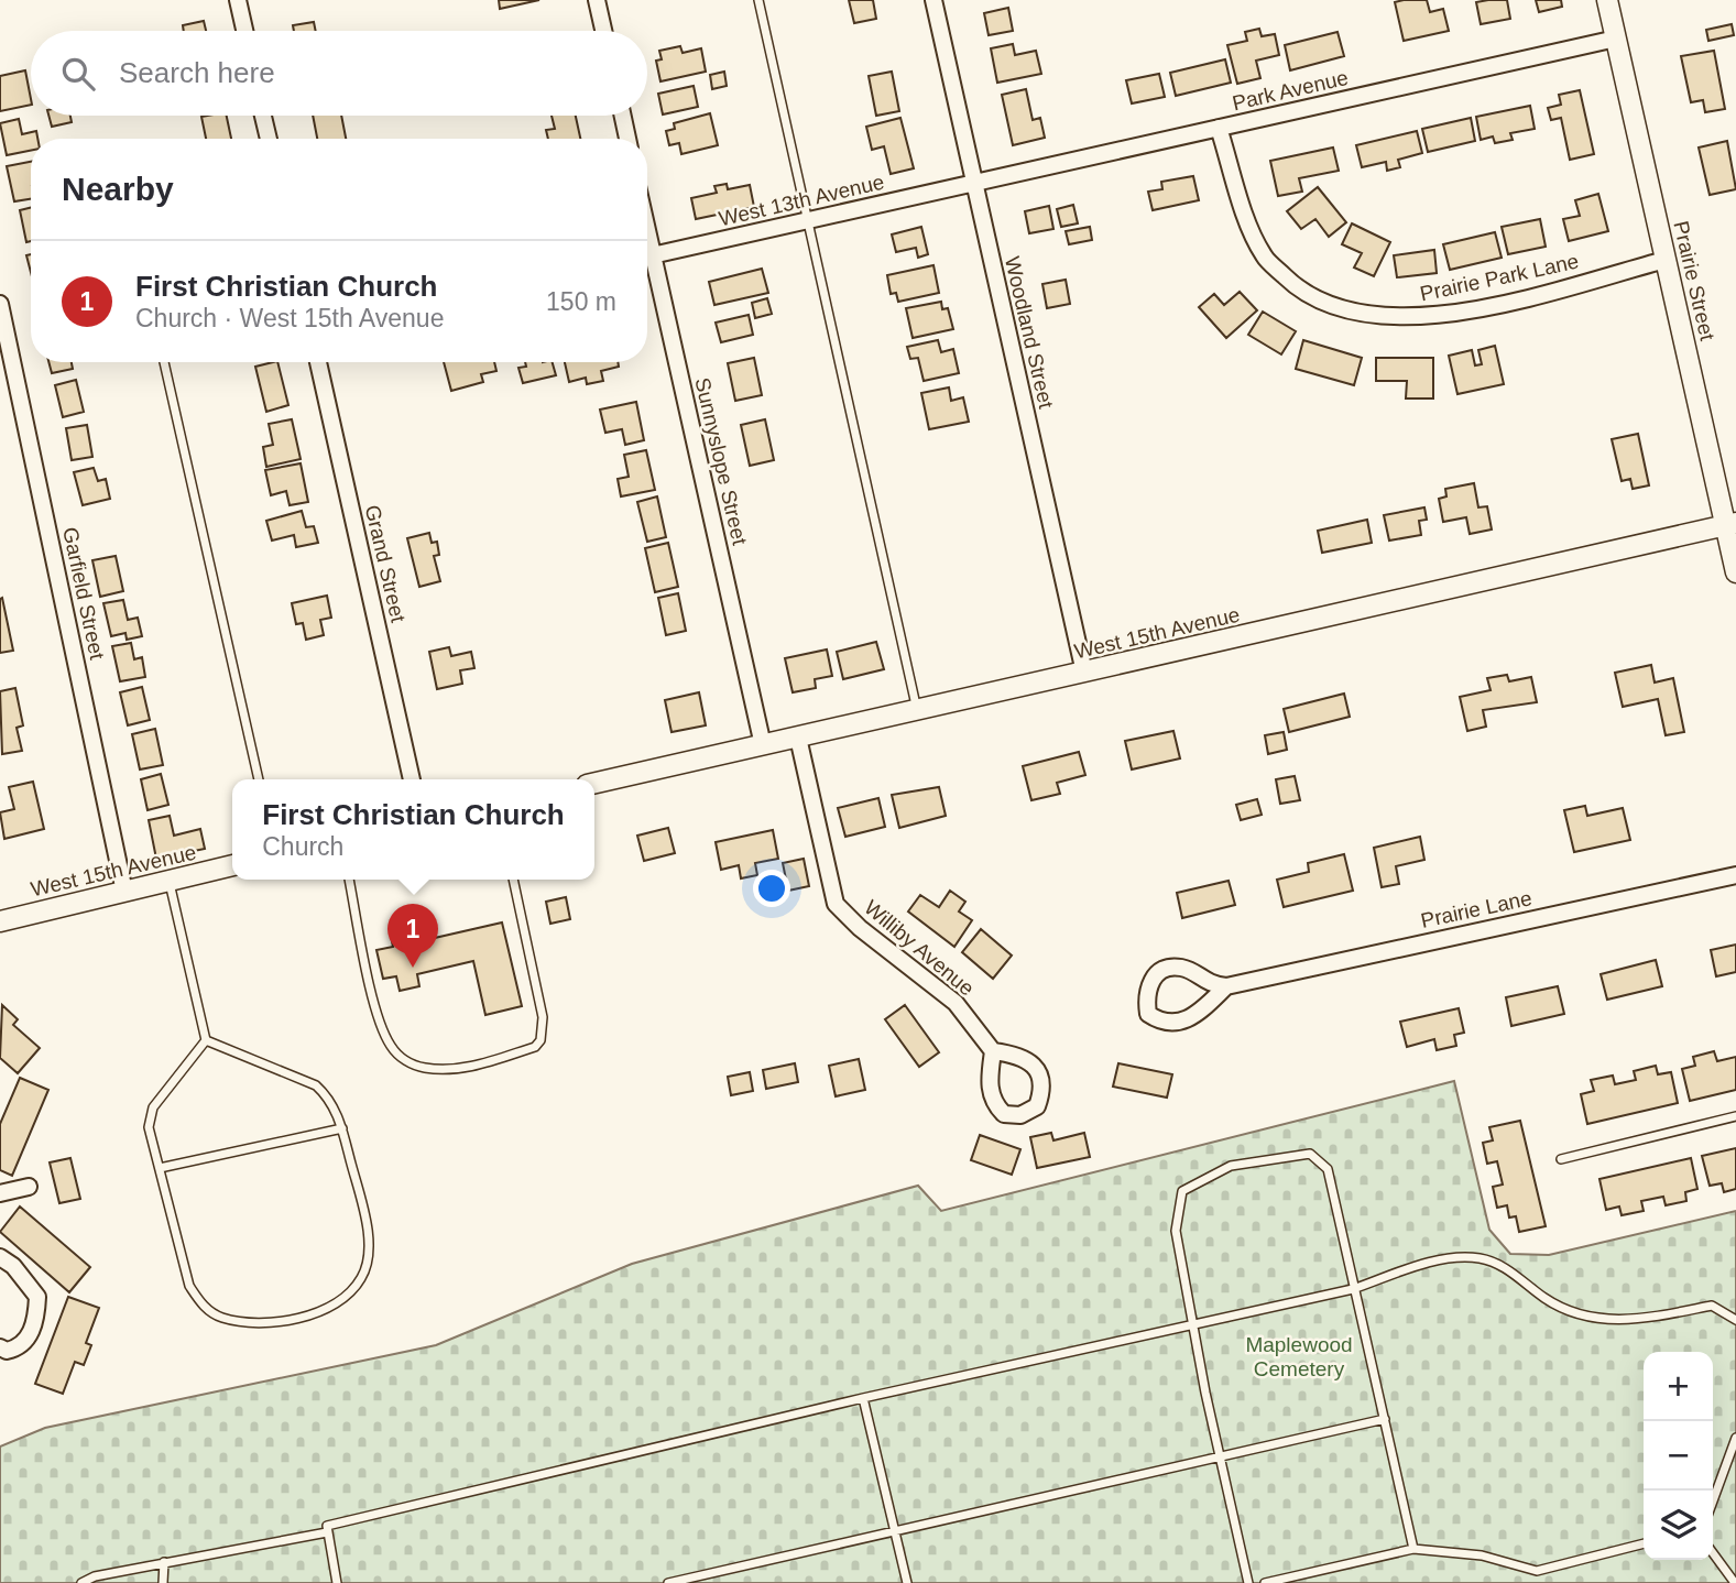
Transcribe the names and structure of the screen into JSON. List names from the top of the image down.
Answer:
{
  "streets": {
    "street": [
      "Park Avenue",
      "West 13th Avenue",
      "Prairie Park Lane",
      "Prairie Street",
      "Woodland Street",
      "Sunnyslope Street",
      "Grand Street",
      "Garfield Street",
      "West 15th Avenue",
      "Prairie Lane",
      "Williby Avenue"
    ]
  },
  "crossings": [
    ["Park Avenue", "West 13th Avenue"],
    ["Park Avenue", "Prairie Park Lane"],
    ["Park Avenue", "Prairie Street"],
    ["Park Avenue", "Woodland Street"],
    ["West 13th Avenue", "Woodland Street"],
    ["Prairie Park Lane", "Prairie Street"],
    ["Prairie Street", "West 15th Avenue"],
    ["Woodland Street", "West 15th Avenue"],
    ["Sunnyslope Street", "West 15th Avenue"],
    ["Garfield Street", "West 15th Avenue"],
    ["West 15th Avenue", "Williby Avenue"]
  ],
  "parks": ["Maplewood Cemetery"],
  "page": {
    "search": "Search here",
    "heading": "Nearby",
    "list": [
      {
        "mark": "1",
        "name": "First Christian Church",
        "note": "Church · West 15th Avenue",
        "value": "150 m"
      }
    ],
    "popup": ["First Christian Church", "Church"],
    "pins": "1",
    "map_buttons": ["+", "−"]
  }
}
